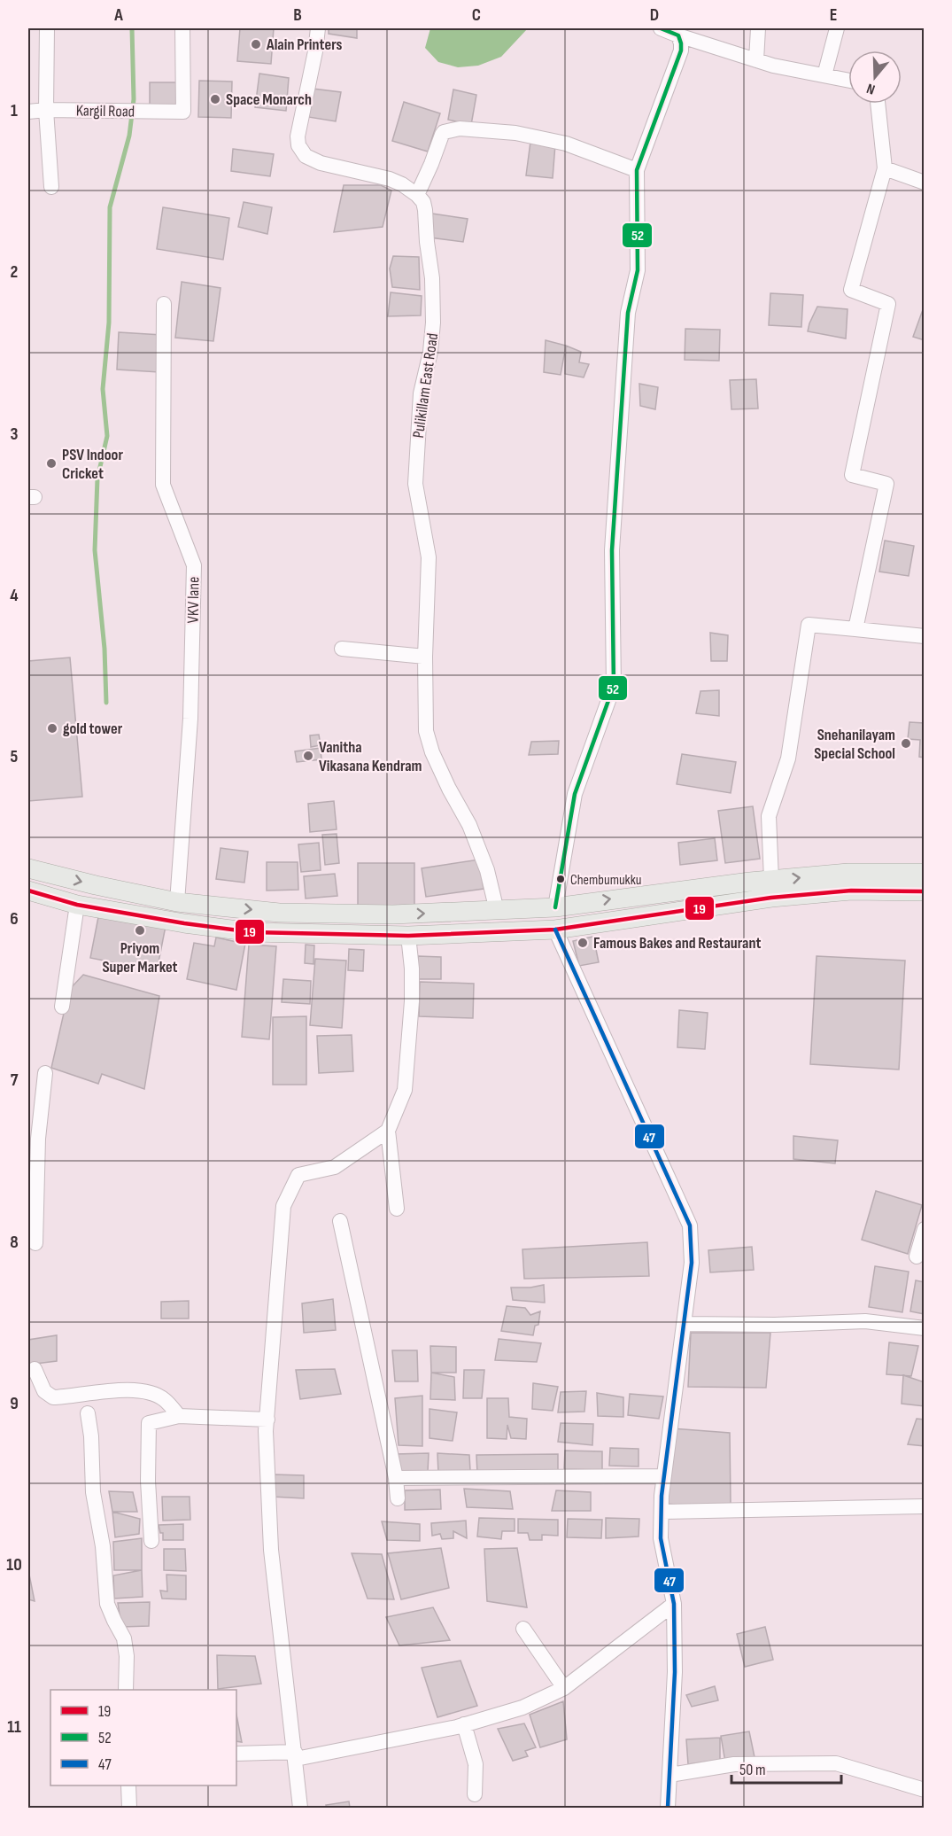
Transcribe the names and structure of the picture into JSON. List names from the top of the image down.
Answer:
{
  "streets": {
    "street": ["Kargil Road", "Pulikillam East Road", "VKV lane"]
  },
  "places": [
    "Alain Printers",
    "Space Monarch",
    "PSV Indoor Cricket",
    "gold tower",
    "Snehanilayam Special School",
    "Vanitha Vikasana Kendram",
    "Chembumukku",
    "Priyom Super Market",
    "Famous Bakes and Restaurant"
  ],
  "lines": ["transit line 52", "transit line 19", "transit line 47"],
  "legend": ["19", "52", "47"],
  "scale_bar": "50 m",
  "north": "bottom",
  "grid": {
    "columns": [
      "A",
      "B",
      "C",
      "D",
      "E"
    ],
    "rows": [
      "1",
      "2",
      "3",
      "4",
      "5",
      "6",
      "7",
      "8",
      "9",
      "10",
      "11"
    ]
  }
}
